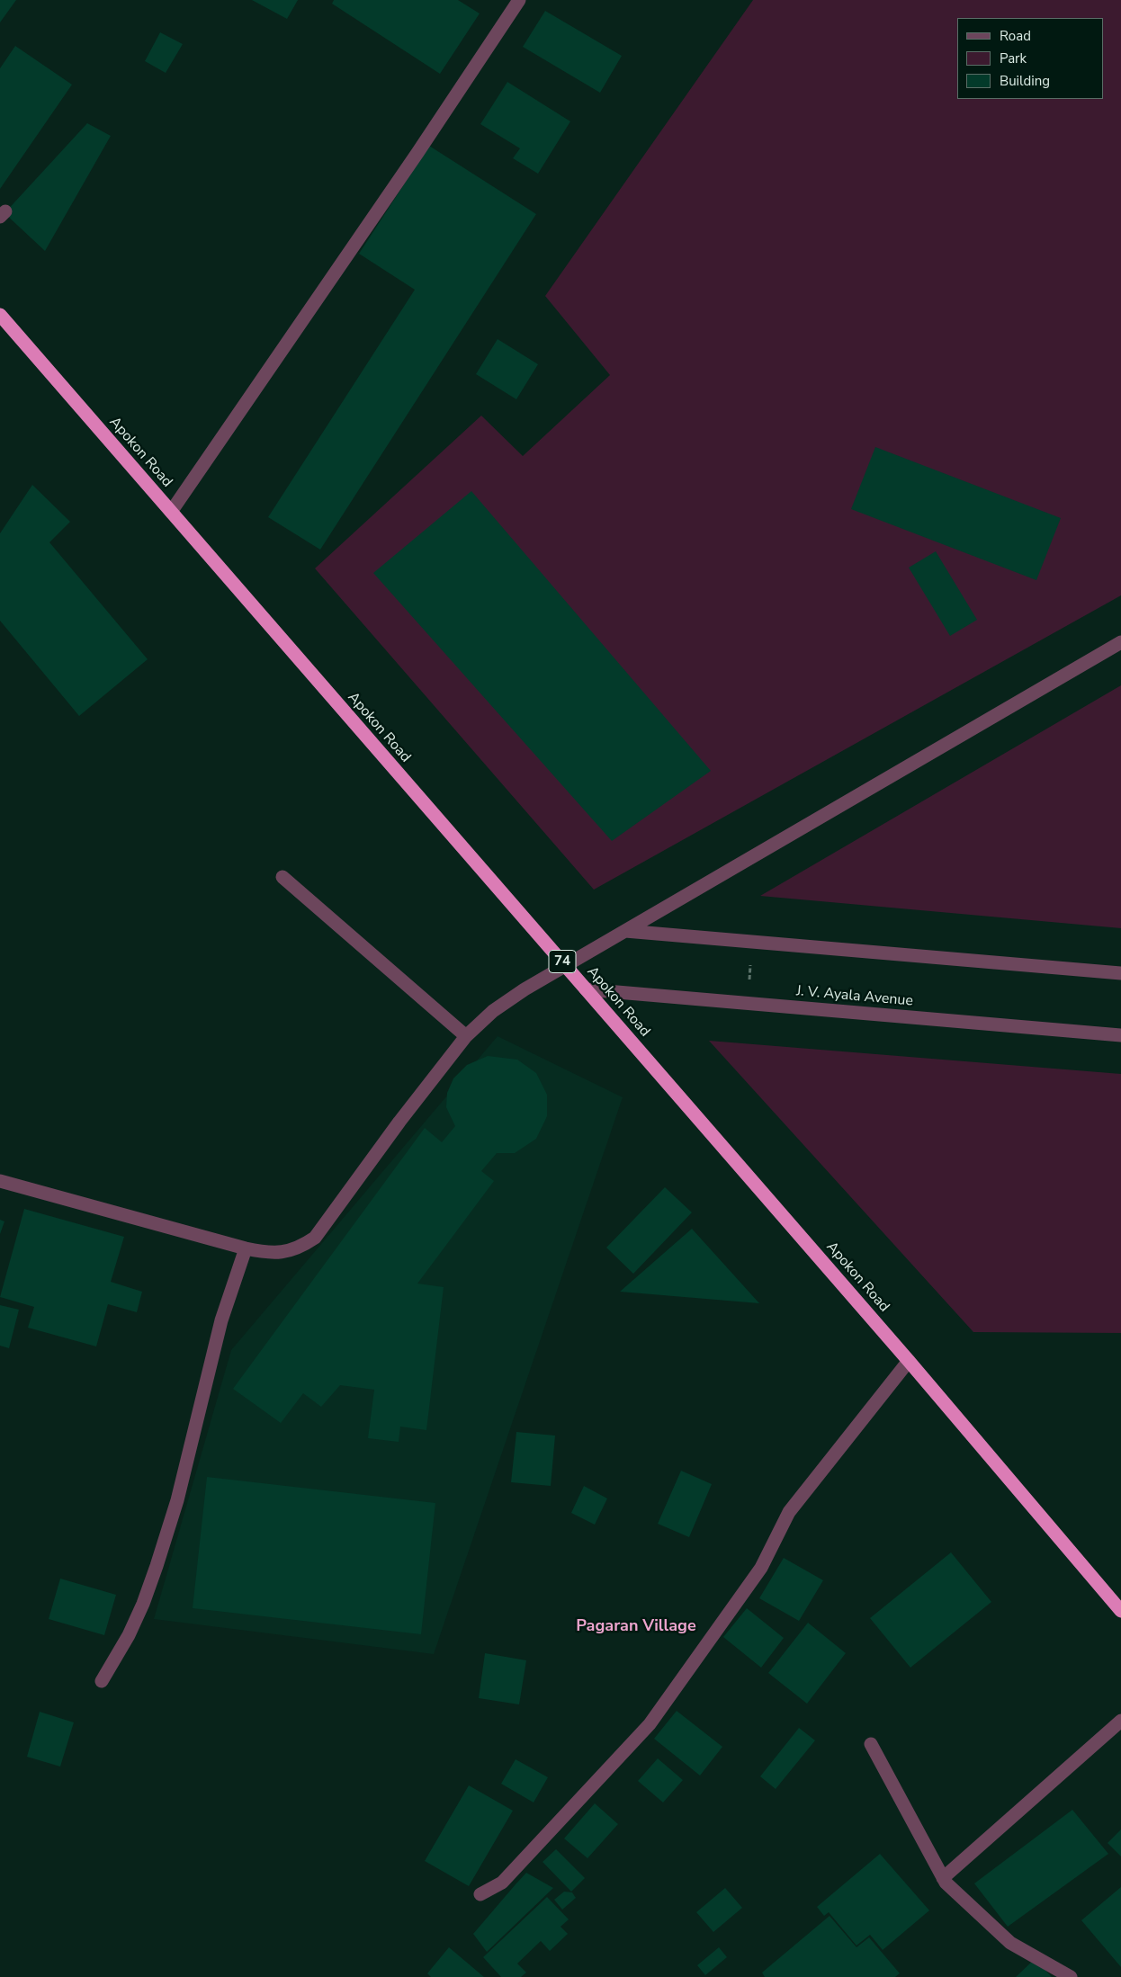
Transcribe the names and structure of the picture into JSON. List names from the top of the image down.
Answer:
{
  "streets": {
    "highway": ["Apokon Road", "74"],
    "street": ["J. V. Ayala Avenue"]
  },
  "crossings": [
    ["Apokon Road", "J. V. Ayala Avenue"]
  ],
  "districts": ["Pagaran Village"],
  "legend": ["Road", "Park", "Building"]
}
